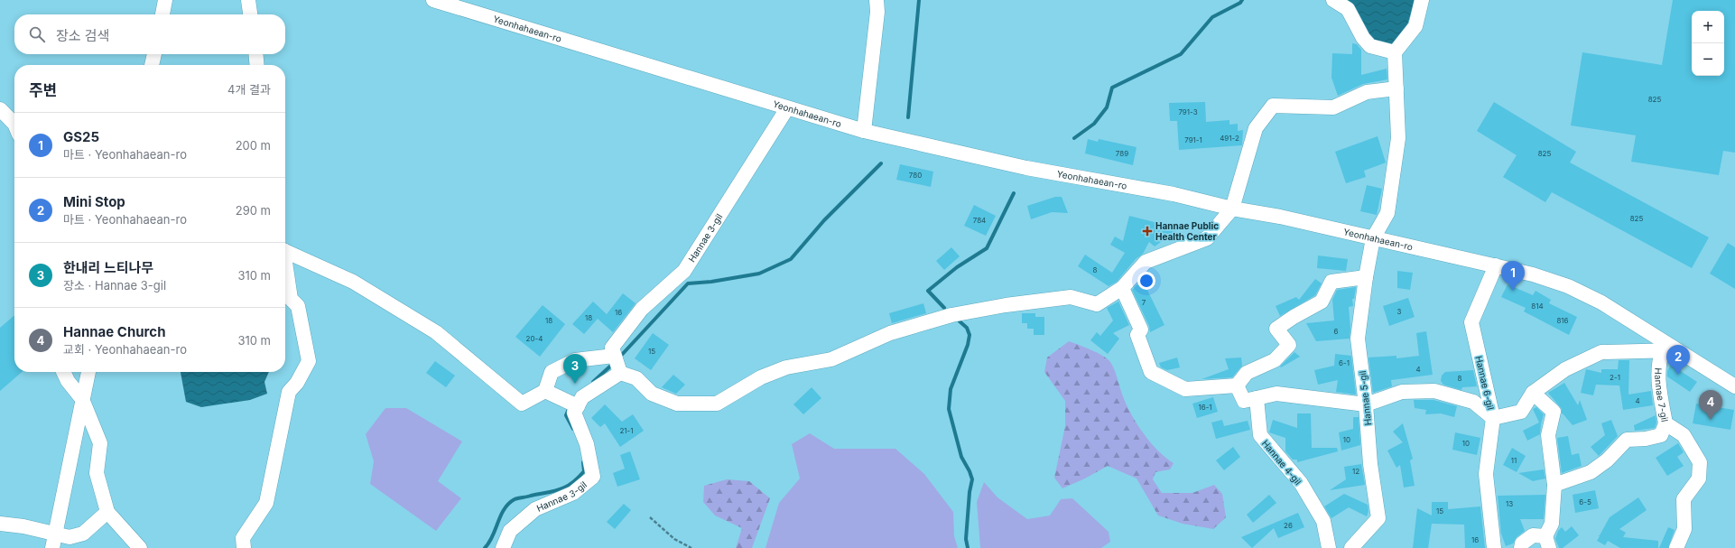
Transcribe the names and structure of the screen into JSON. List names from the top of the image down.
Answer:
{
  "streets": {
    "street": [
      "Yeonhahaean-ro",
      "Hannae 3-gil",
      "Hannae 6-gil",
      "Hannae 7-gil",
      "Hannae 5-gil",
      "Hannae 4-gil"
    ]
  },
  "crossings": [
    ["Yeonhahaean-ro", "Hannae 3-gil"],
    ["Yeonhahaean-ro", "Hannae 6-gil"],
    ["Yeonhahaean-ro", "Hannae 7-gil"],
    ["Yeonhahaean-ro", "Hannae 5-gil"]
  ],
  "places": {
    "health": ["Hannae Public Health Center"]
  },
  "house_numbers": [
    "825",
    "791-3",
    "491-2",
    "791-1",
    "789",
    "825",
    "780",
    "825",
    "784",
    "8",
    "7",
    "814",
    "3",
    "16",
    "18",
    "18",
    "816",
    "6",
    "20-4",
    "15",
    "6-1",
    "4",
    "2-1",
    "8",
    "4",
    "16-1",
    "21-1",
    "10",
    "10",
    "11",
    "12",
    "6-5",
    "13",
    "15",
    "26",
    "16"
  ],
  "page": {
    "map_buttons": ["+", "−"],
    "search": "장소 검색",
    "heading": ["주변", "4개 결과"],
    "list": [
      {
        "mark": "1",
        "name": "GS25",
        "note": "마트 · Yeonhahaean-ro",
        "value": "200 m"
      },
      {
        "mark": "2",
        "name": "Mini Stop",
        "note": "마트 · Yeonhahaean-ro",
        "value": "290 m"
      },
      {
        "mark": "3",
        "name": "한내리 느티나무",
        "note": "장소 · Hannae 3-gil",
        "value": "310 m"
      },
      {
        "mark": "4",
        "name": "Hannae Church",
        "note": "교회 · Yeonhahaean-ro",
        "value": "310 m"
      }
    ],
    "pins": [
      "1",
      "2",
      "3",
      "4"
    ]
  }
}
